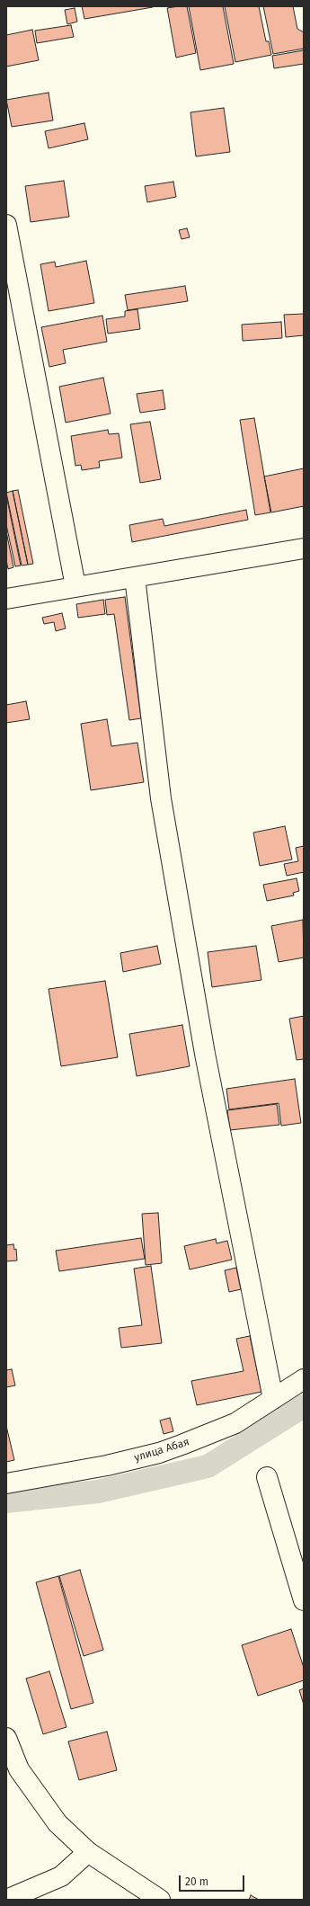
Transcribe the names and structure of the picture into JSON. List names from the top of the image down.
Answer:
{
  "streets": {
    "street": ["улица Абая"]
  },
  "scale_bar": "20 m"
}
